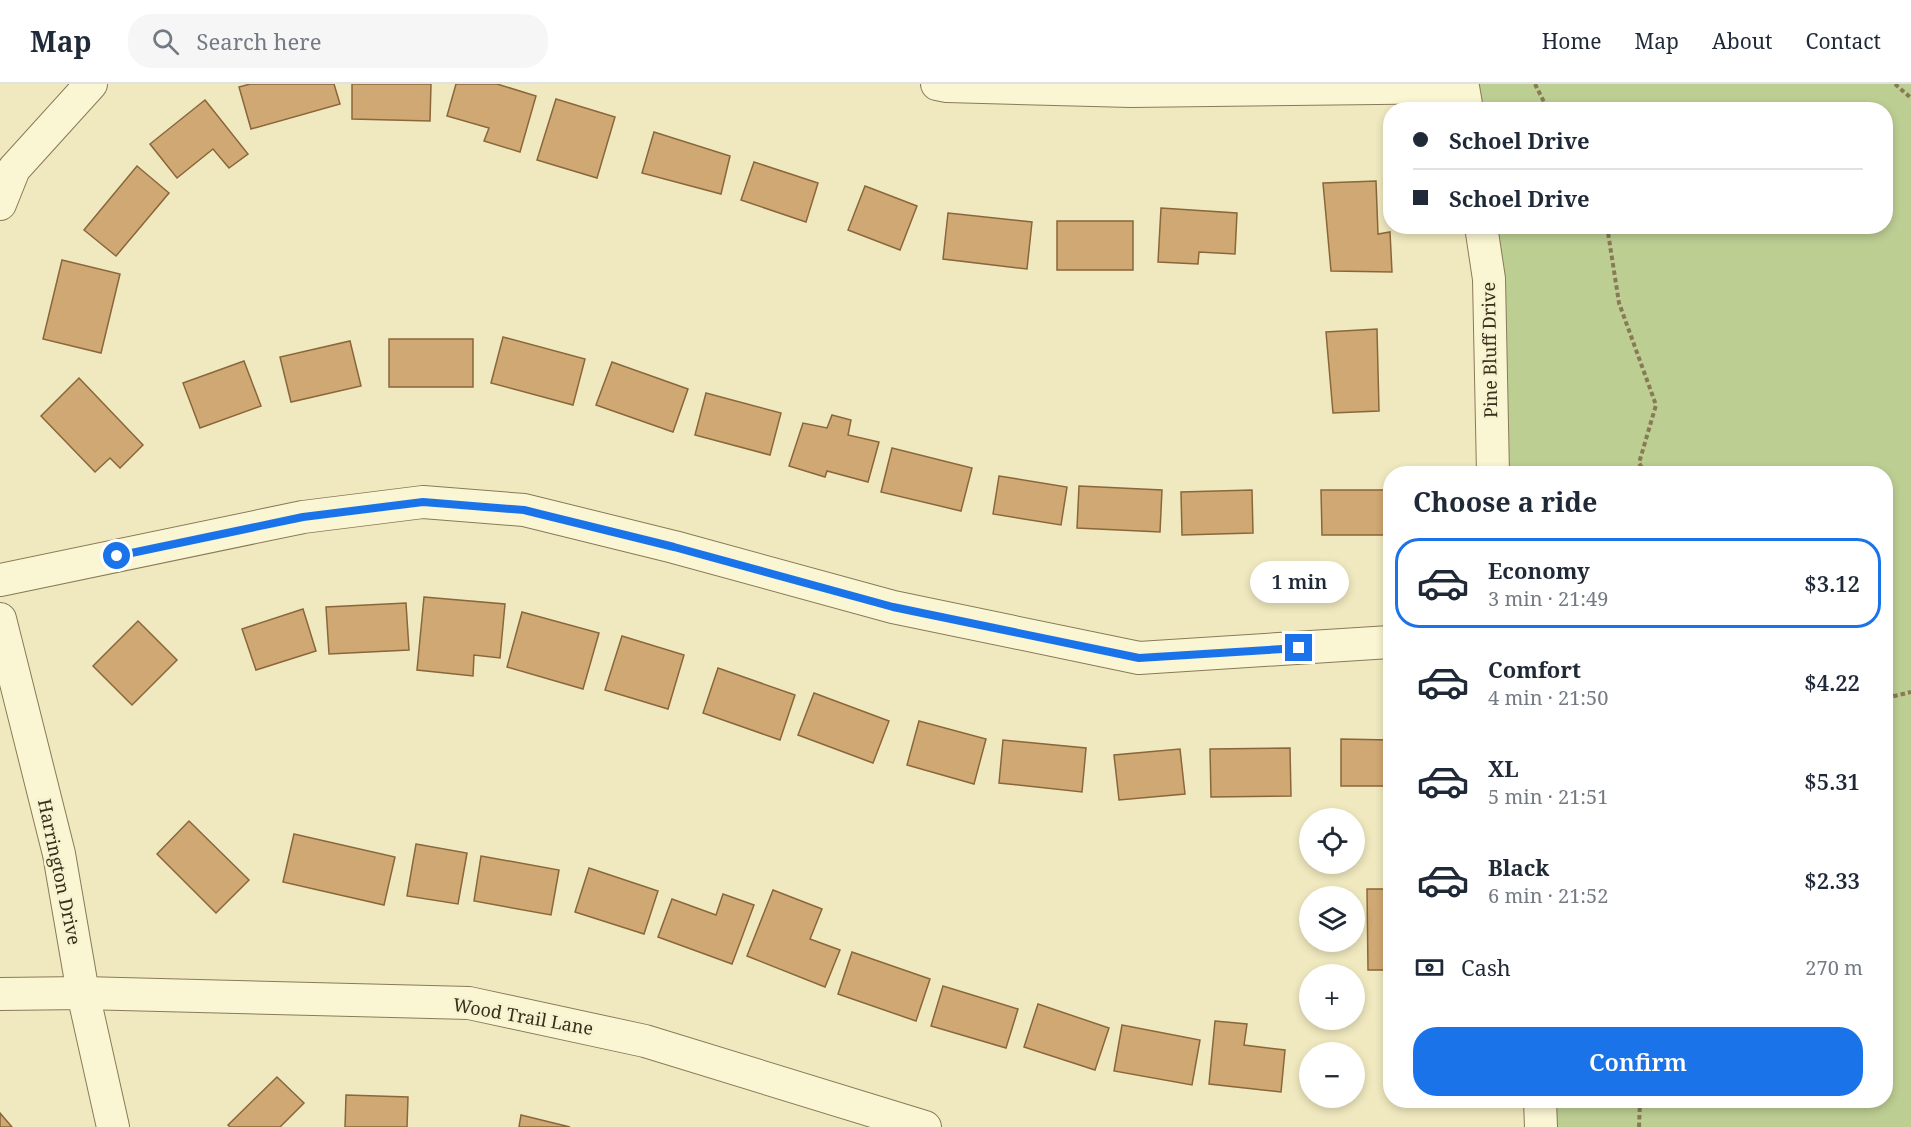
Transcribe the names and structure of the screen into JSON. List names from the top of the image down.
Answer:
{
  "streets": {
    "street": ["Pine Bluff Drive", "Harrington Drive", "Wood Trail Lane"]
  },
  "crossings": [
    ["Harrington Drive", "Wood Trail Lane"]
  ],
  "page": {
    "header": "Map",
    "search": "Search here",
    "nav": [
      "Home",
      "Map",
      "About",
      "Contact"
    ],
    "banner": ["Schoel Drive", "Schoel Drive"],
    "heading": "Choose a ride",
    "list": [
      {
        "name": "Economy",
        "note": "3 min · 21:49",
        "value": "$3.12"
      },
      {
        "name": "Comfort",
        "note": "4 min · 21:50",
        "value": "$4.22"
      },
      {
        "name": "XL",
        "note": "5 min · 21:51",
        "value": "$5.31"
      },
      {
        "name": "Black",
        "note": "6 min · 21:52",
        "value": "$2.33"
      }
    ],
    "bubble": "1 min",
    "map_buttons": ["+", "−"],
    "pay": ["Cash", "270 m"],
    "buttons": "Confirm"
  }
}
